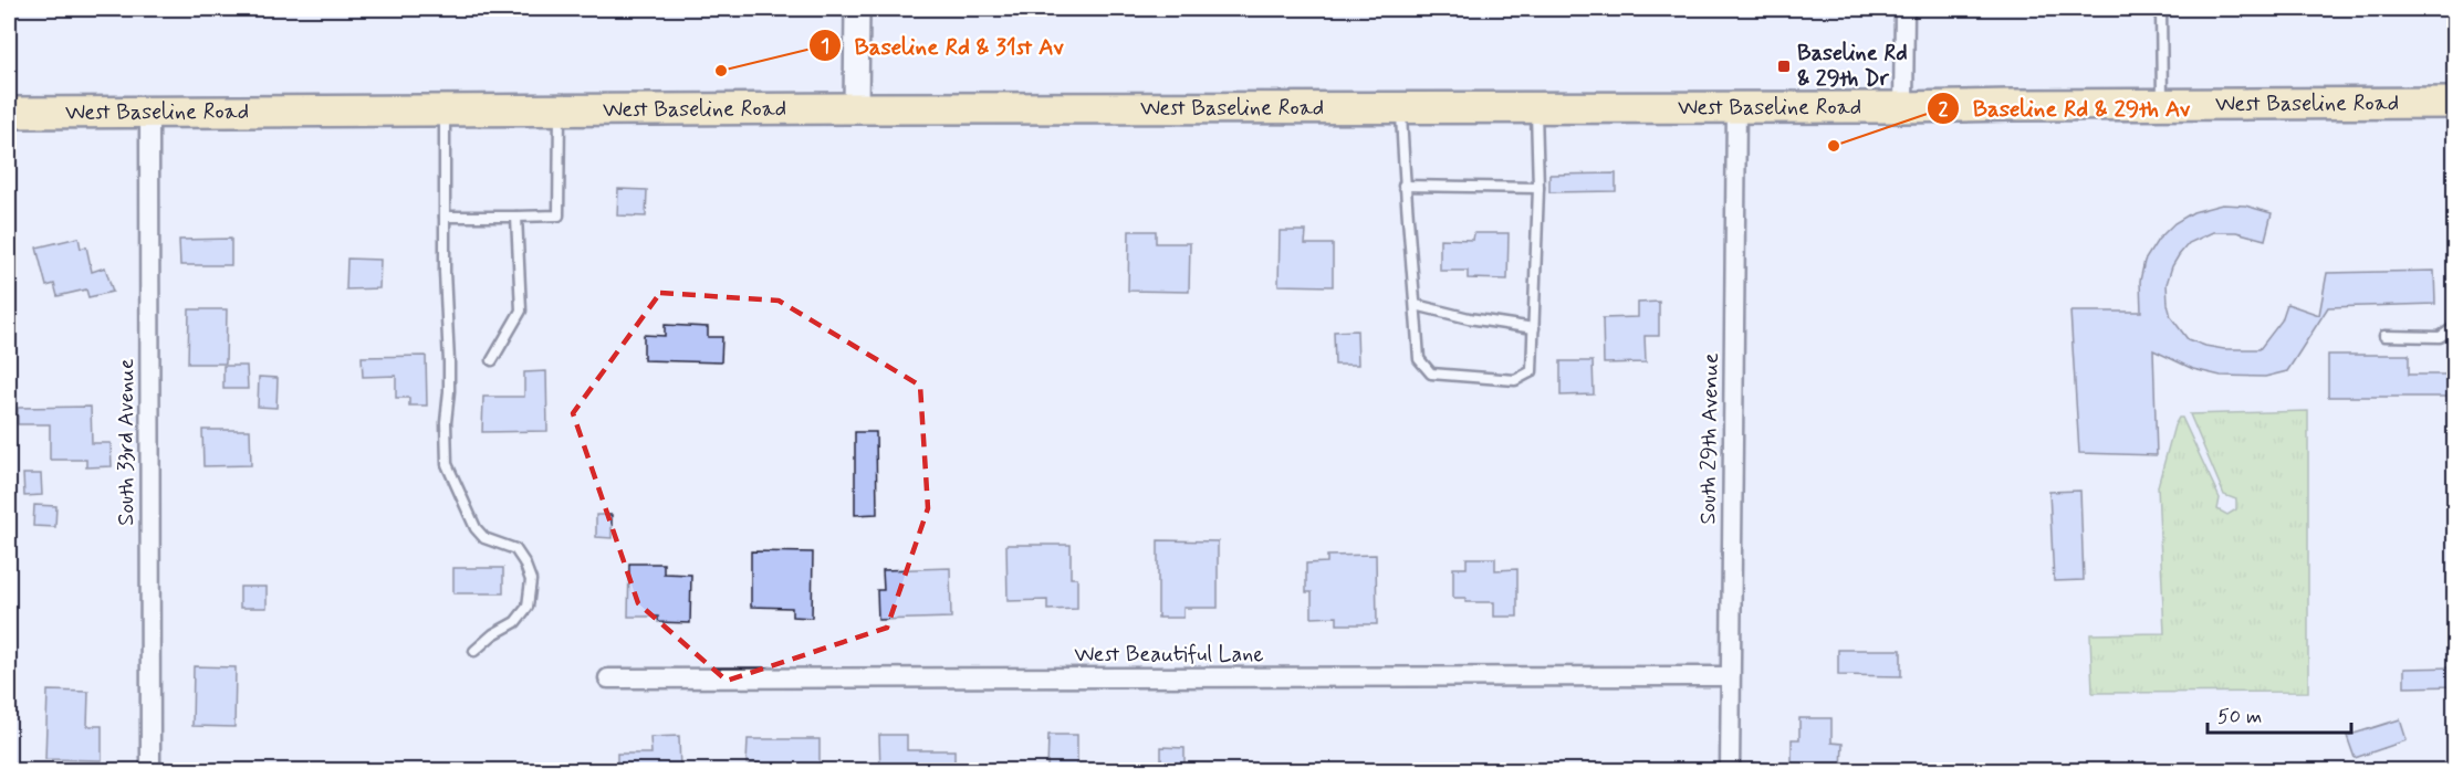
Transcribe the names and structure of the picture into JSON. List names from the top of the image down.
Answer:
{
  "streets": {
    "main road": ["West Baseline Road"],
    "street": ["South 29th Avenue", "South 33rd Avenue", "West Beautiful Lane"]
  },
  "crossings": [
    ["West Baseline Road", "South 29th Avenue"],
    ["West Baseline Road", "South 33rd Avenue"],
    ["South 29th Avenue", "West Beautiful Lane"]
  ],
  "places": {
    "transit": ["Baseline Rd & 29th Dr"],
    "other": ["Baseline Rd & 31st Av", "Baseline Rd & 29th Av"]
  },
  "scale_bar": "50 m"
}
